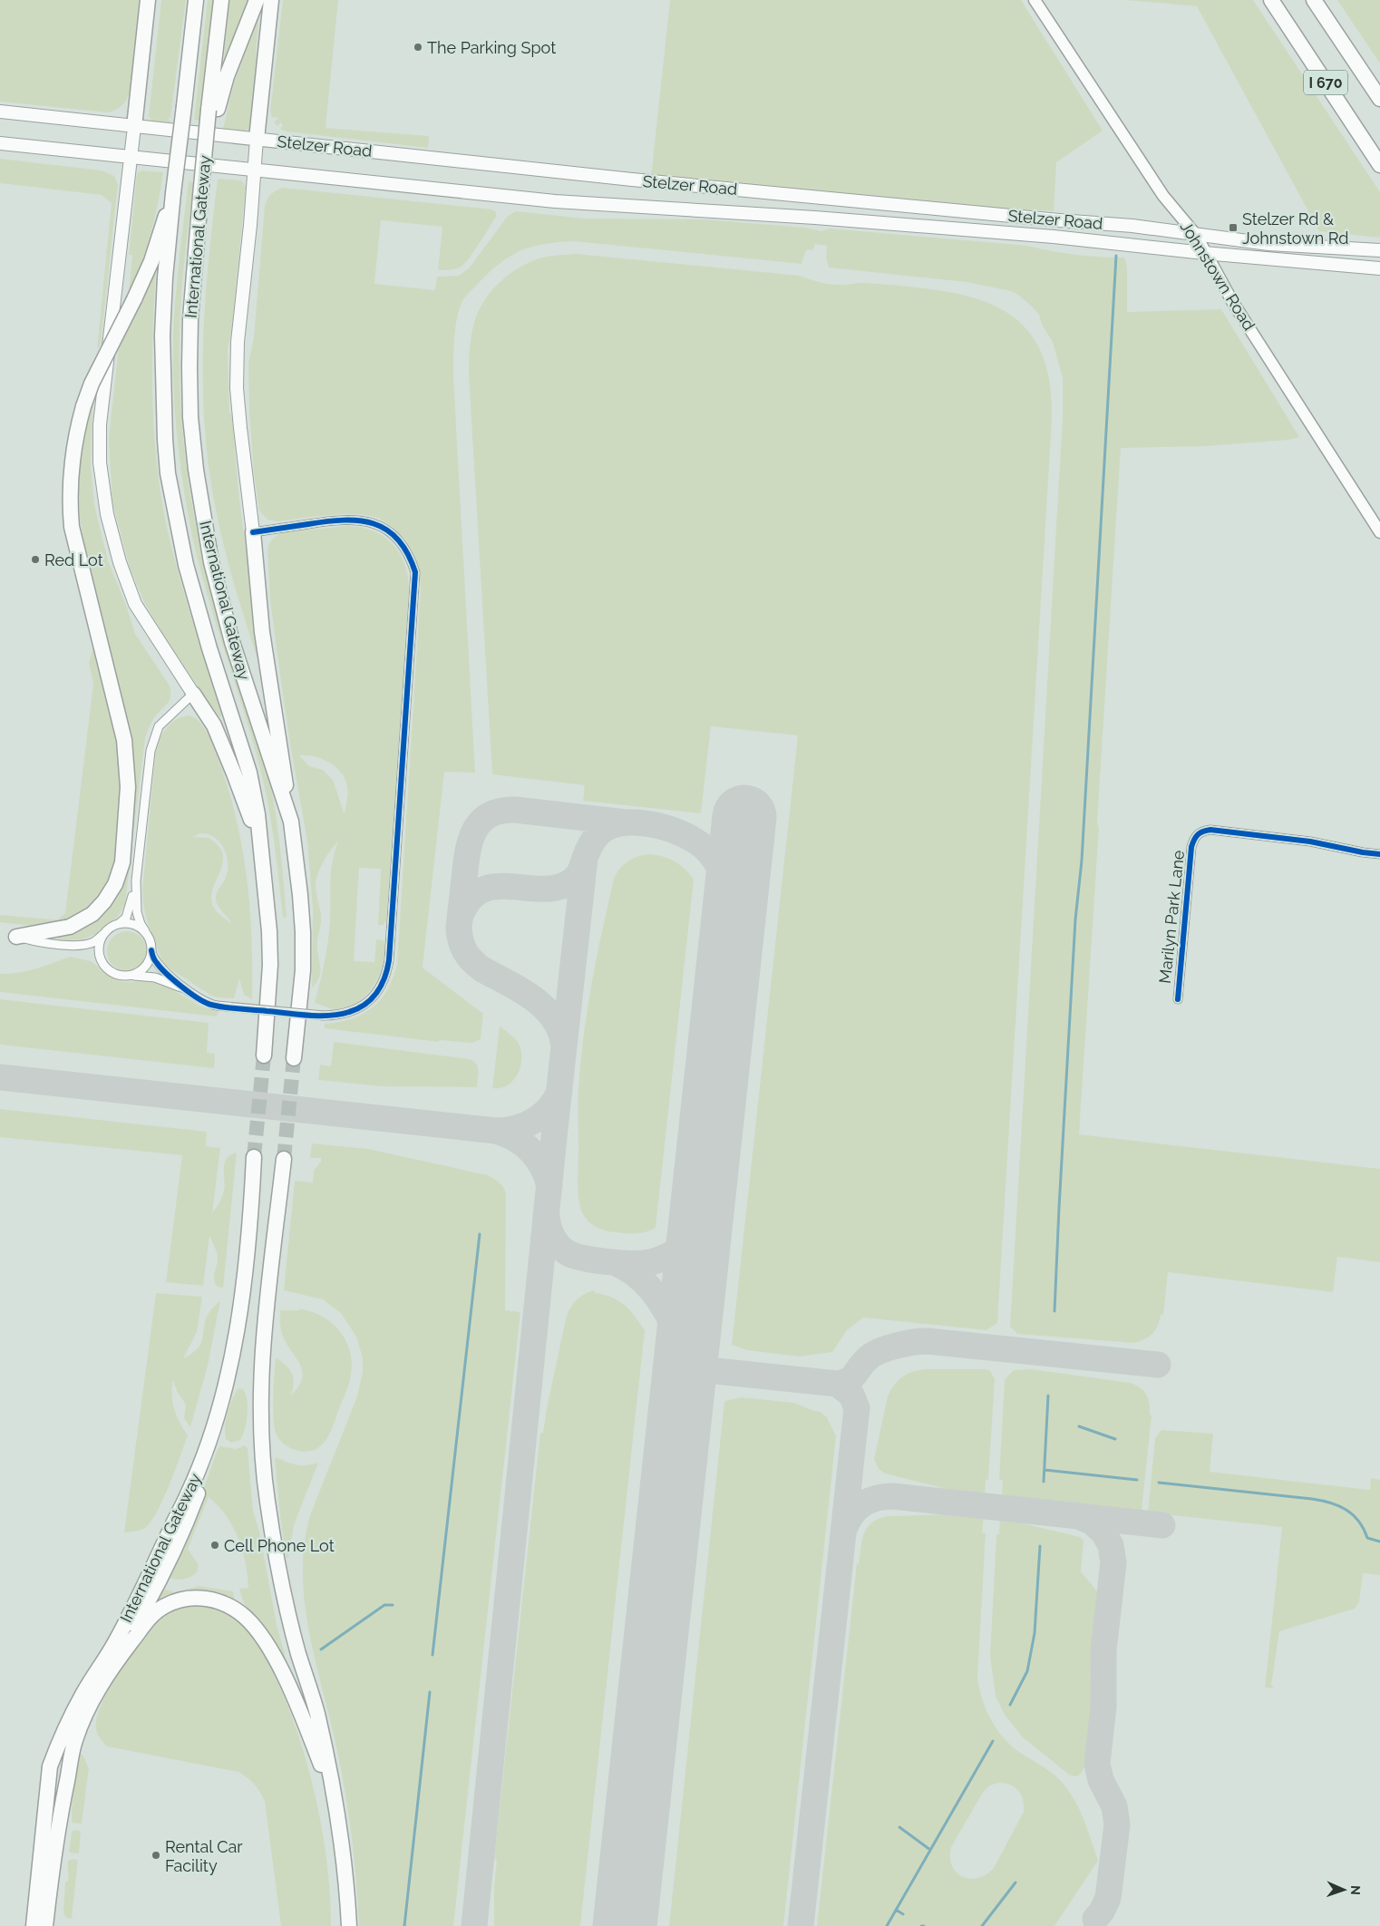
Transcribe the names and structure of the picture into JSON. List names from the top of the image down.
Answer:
{
  "streets": {
    "highway": ["I 670", "International Gateway"],
    "main road": ["Stelzer Road", "Johnstown Road"],
    "street": ["Marilyn Park Lane"]
  },
  "crossings": [
    ["Stelzer Road", "Johnstown Road"]
  ],
  "places": {
    "other": [
      "The Parking Spot",
      "Red Lot",
      "Cell Phone Lot",
      "Rental Car Facility"
    ],
    "transit": ["Stelzer Rd & Johnstown Rd"]
  },
  "north": "right"
}
